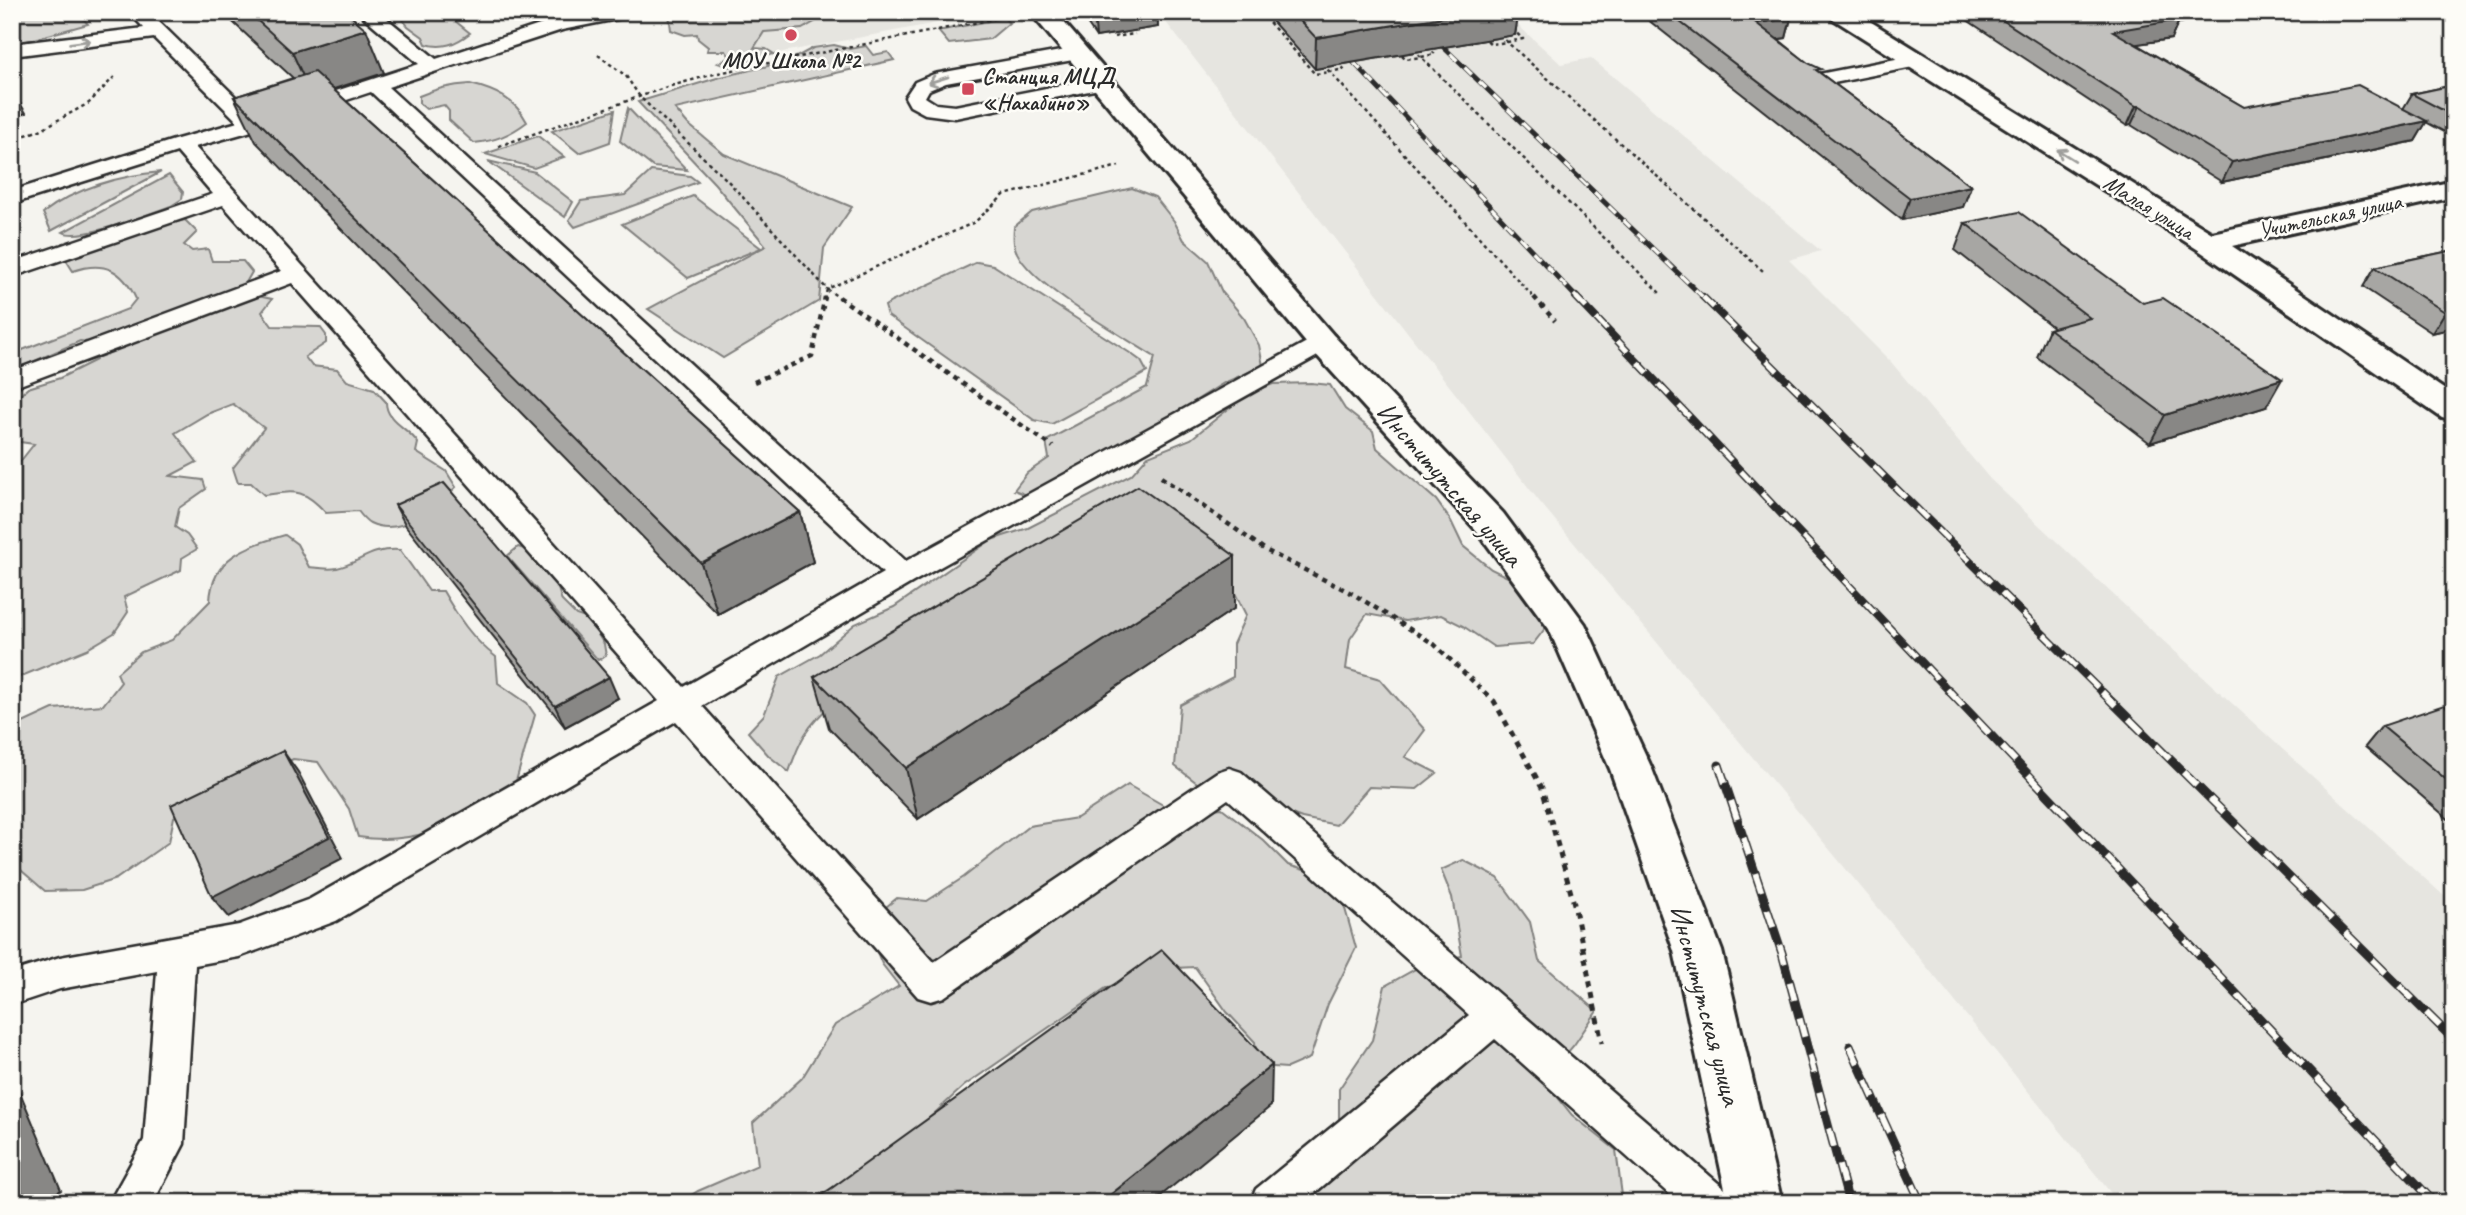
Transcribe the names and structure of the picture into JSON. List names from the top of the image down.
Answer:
{
  "streets": {
    "street": ["Малая улица", "Учительская улица", "Институтская улица"]
  },
  "crossings": [
    ["Малая улица", "Учительская улица"]
  ],
  "one_way": ["Малая улица"],
  "places": {
    "other": ["МОУ Школа №2"],
    "transit": ["Станция МЦД «Нахабино»"]
  }
}
